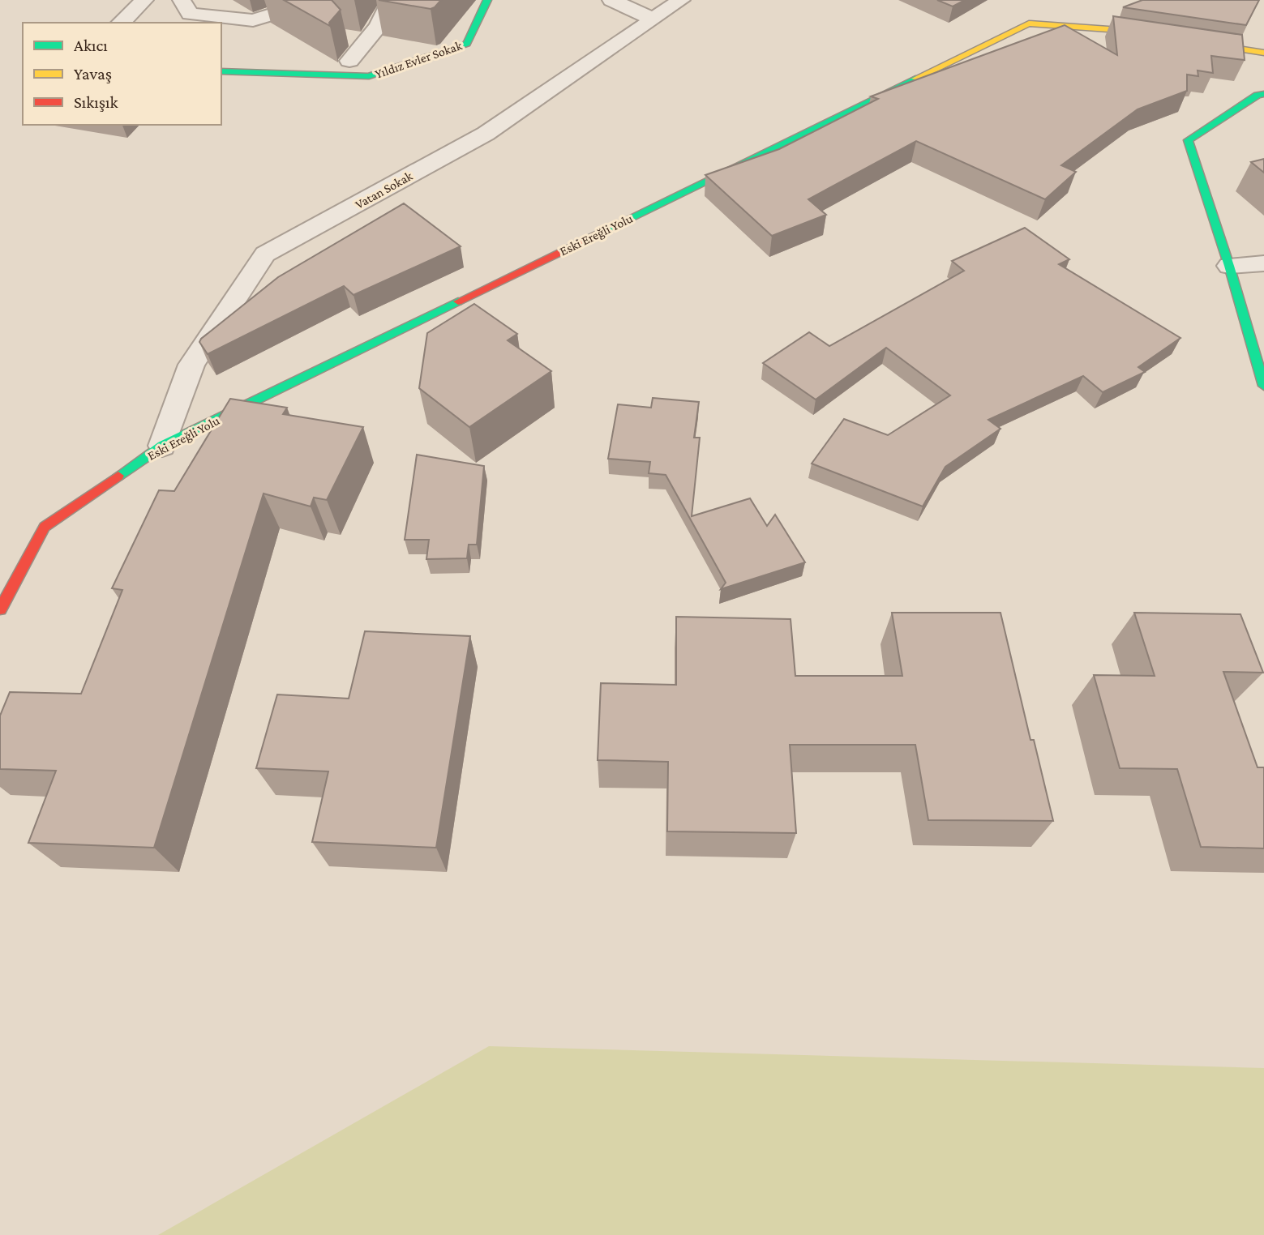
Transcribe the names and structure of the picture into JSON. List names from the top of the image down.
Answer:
{
  "streets": {
    "street": ["Yıldız Evler Sokak", "Vatan Sokak", "Eski Ereğli Yolu"]
  },
  "crossings": [
    ["Vatan Sokak", "Eski Ereğli Yolu"]
  ],
  "legend": ["Akıcı", "Yavaş", "Sıkışık"]
}
